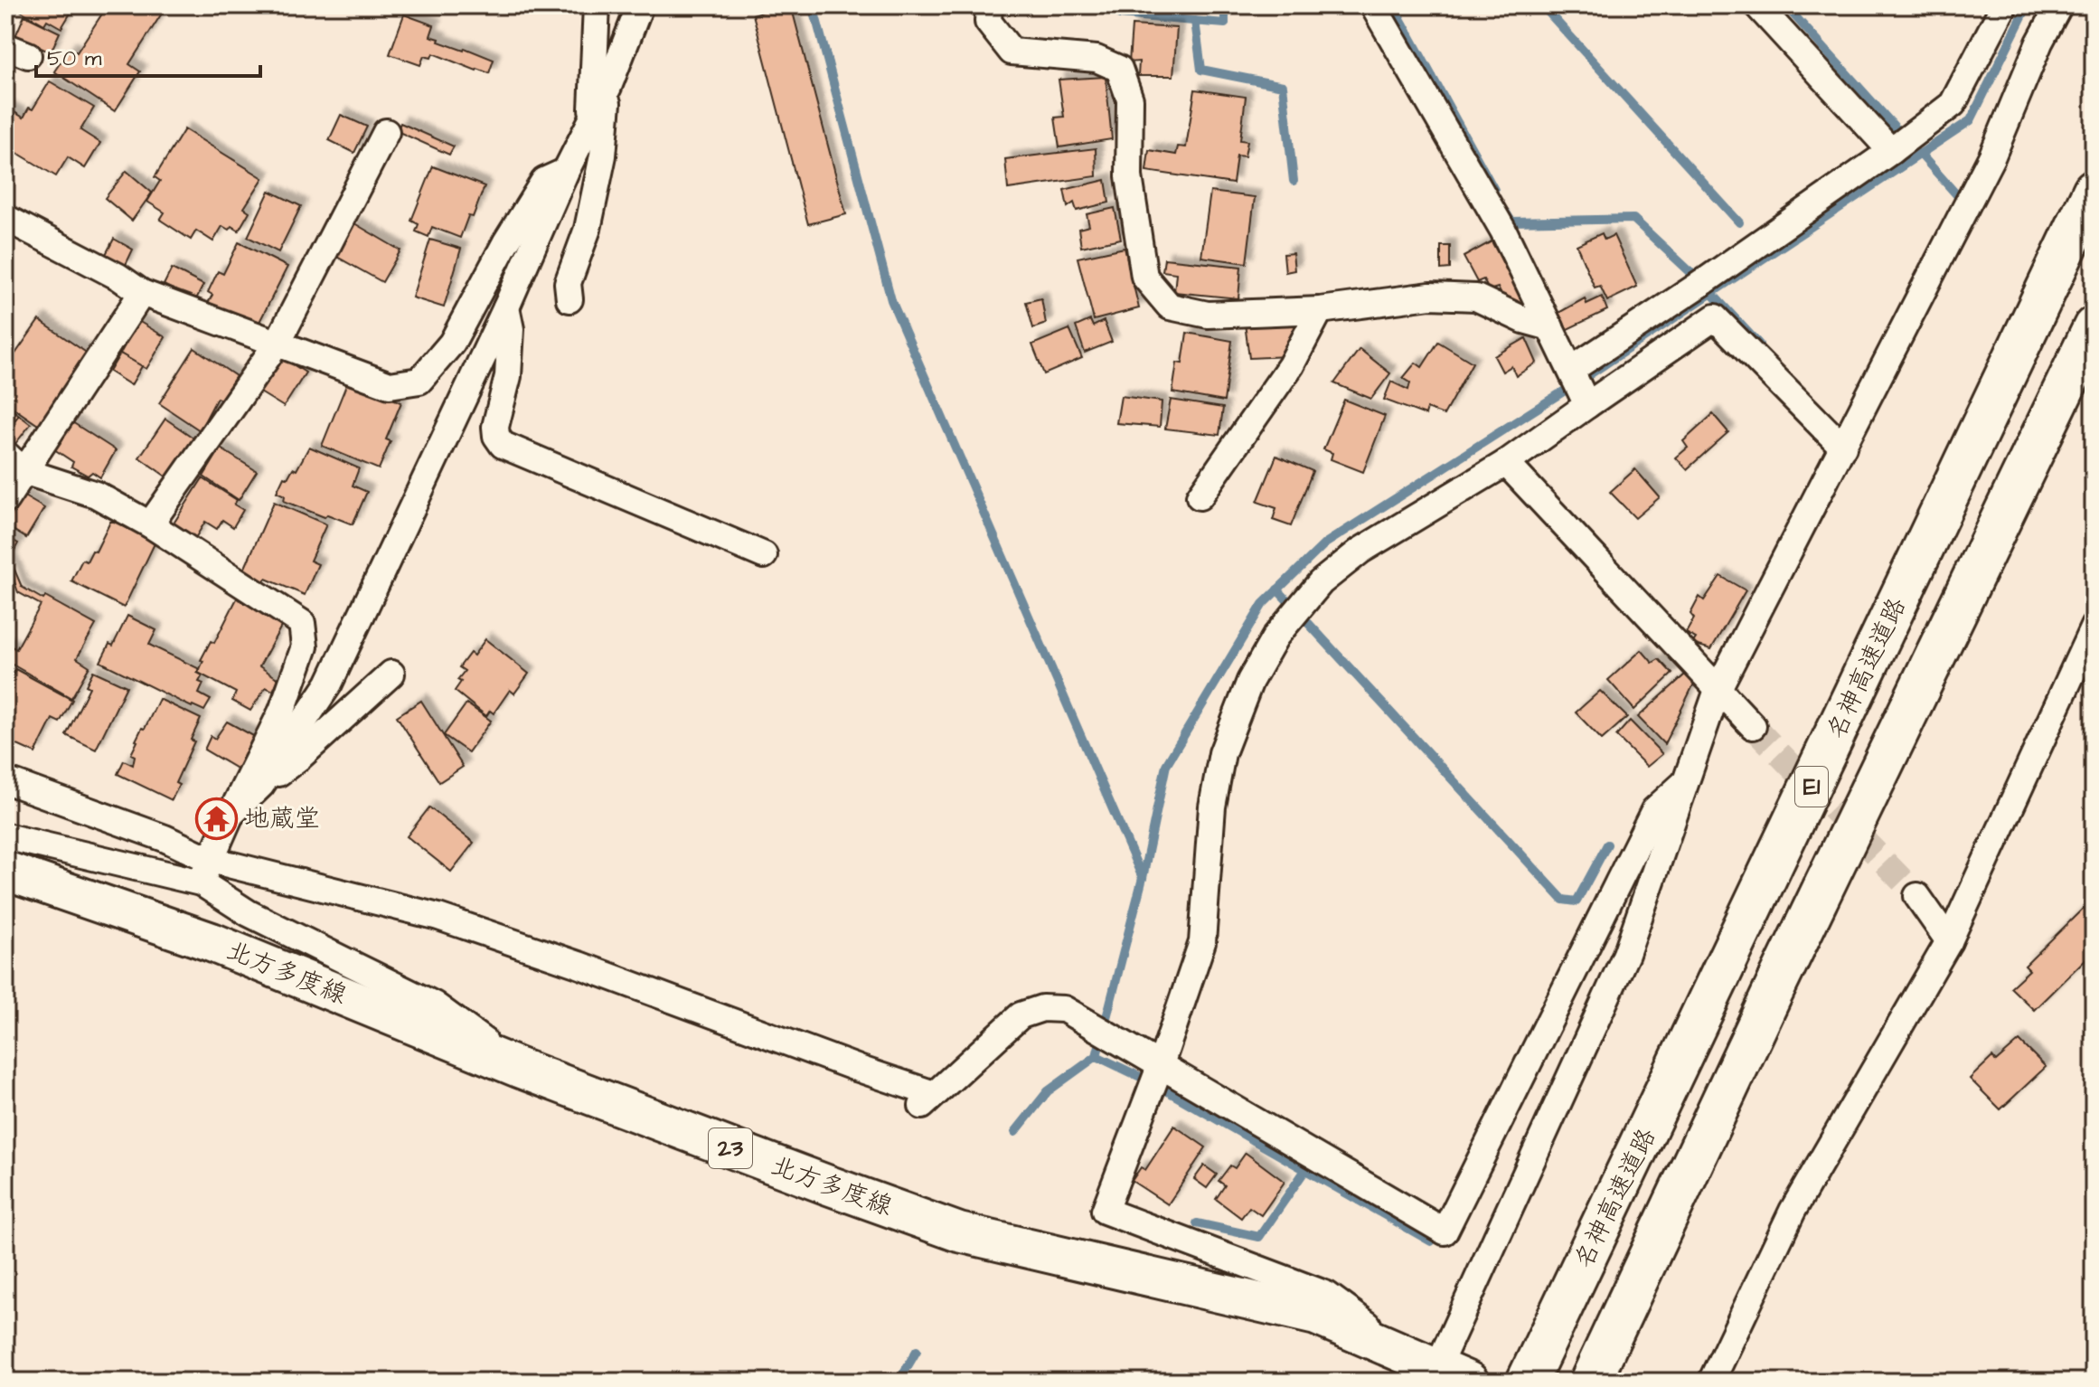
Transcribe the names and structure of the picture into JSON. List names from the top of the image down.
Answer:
{
  "streets": {
    "highway": ["名神高速道路", "E1"],
    "main road": ["北方多度線", "23"]
  },
  "places": {
    "temple": ["地蔵堂"]
  },
  "scale_bar": "50 m"
}
